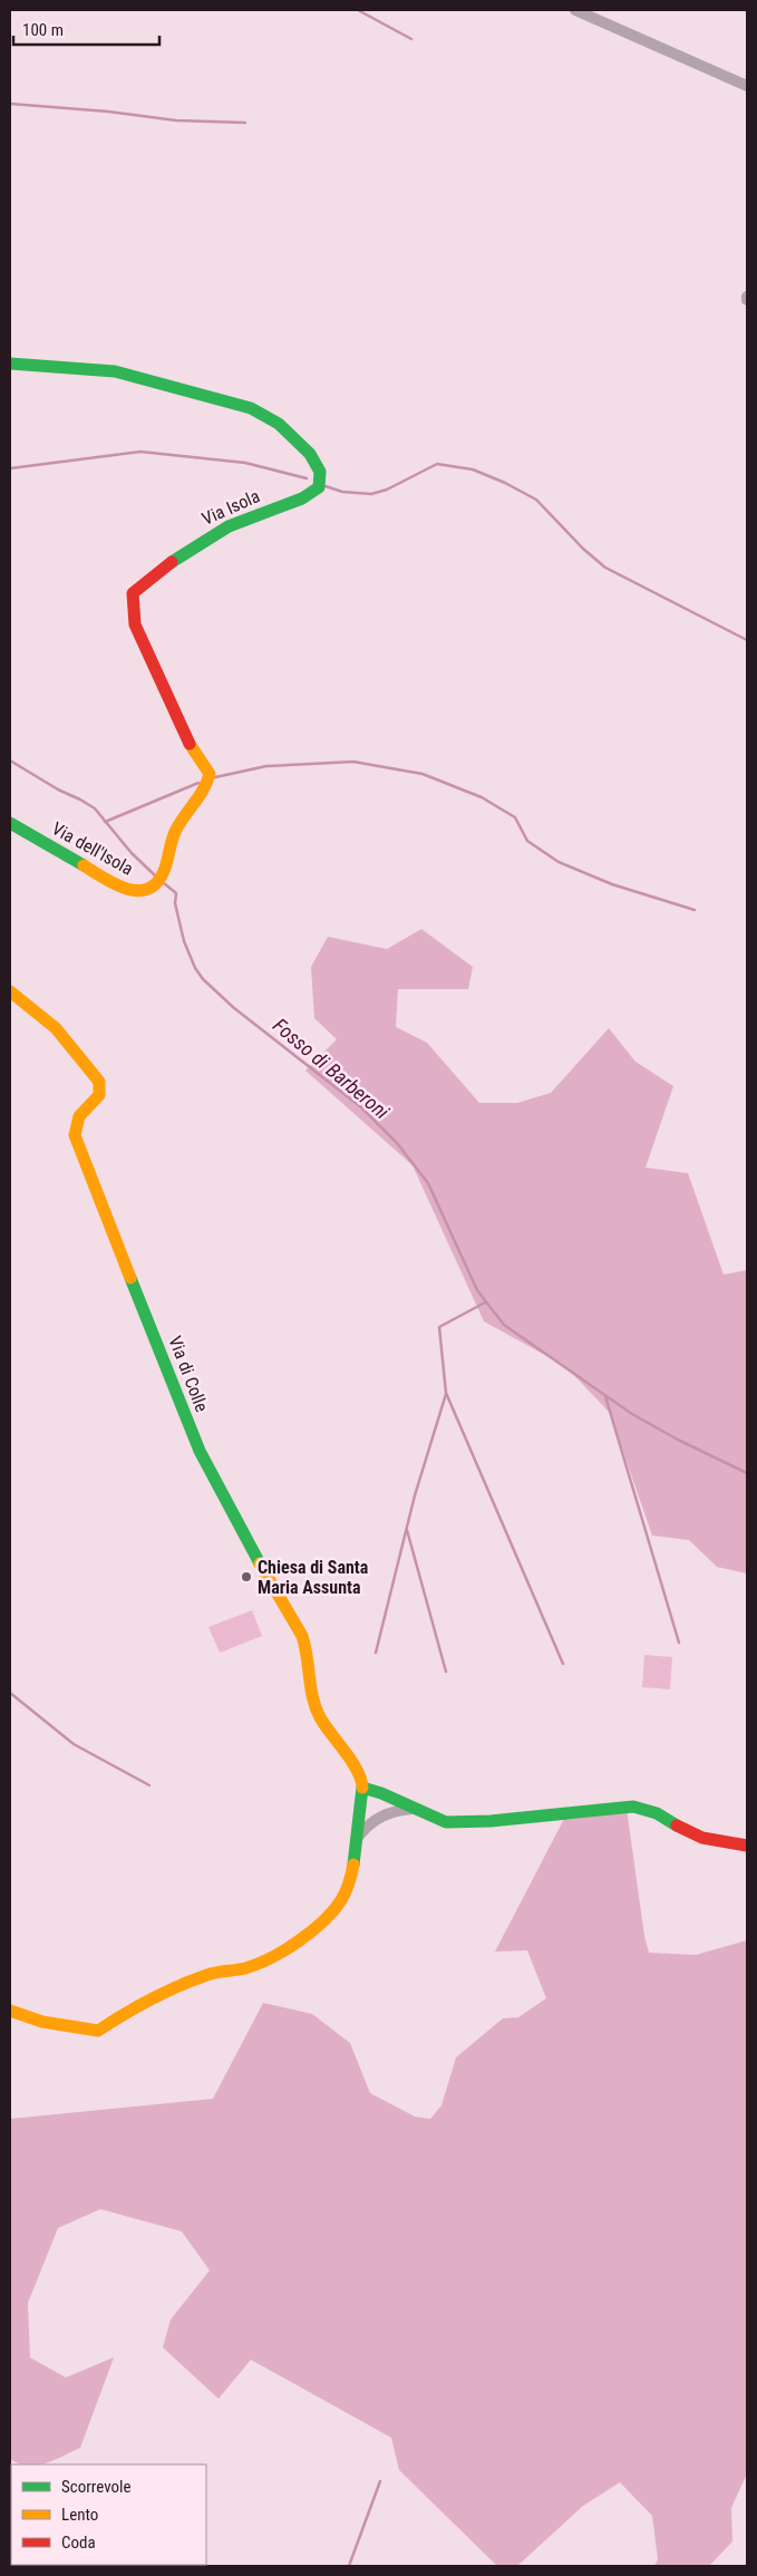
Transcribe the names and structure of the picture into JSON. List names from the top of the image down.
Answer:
{
  "streets": {
    "street": ["Via Isola", "Via dell'Isola", "Via di Colle"]
  },
  "crossings": [
    ["Via Isola", "Via dell'Isola"]
  ],
  "water": ["Fosso di Barberoni"],
  "places": ["Chiesa di Santa Maria Assunta"],
  "legend": ["Scorrevole", "Lento", "Coda"],
  "scale_bar": "100 m"
}
